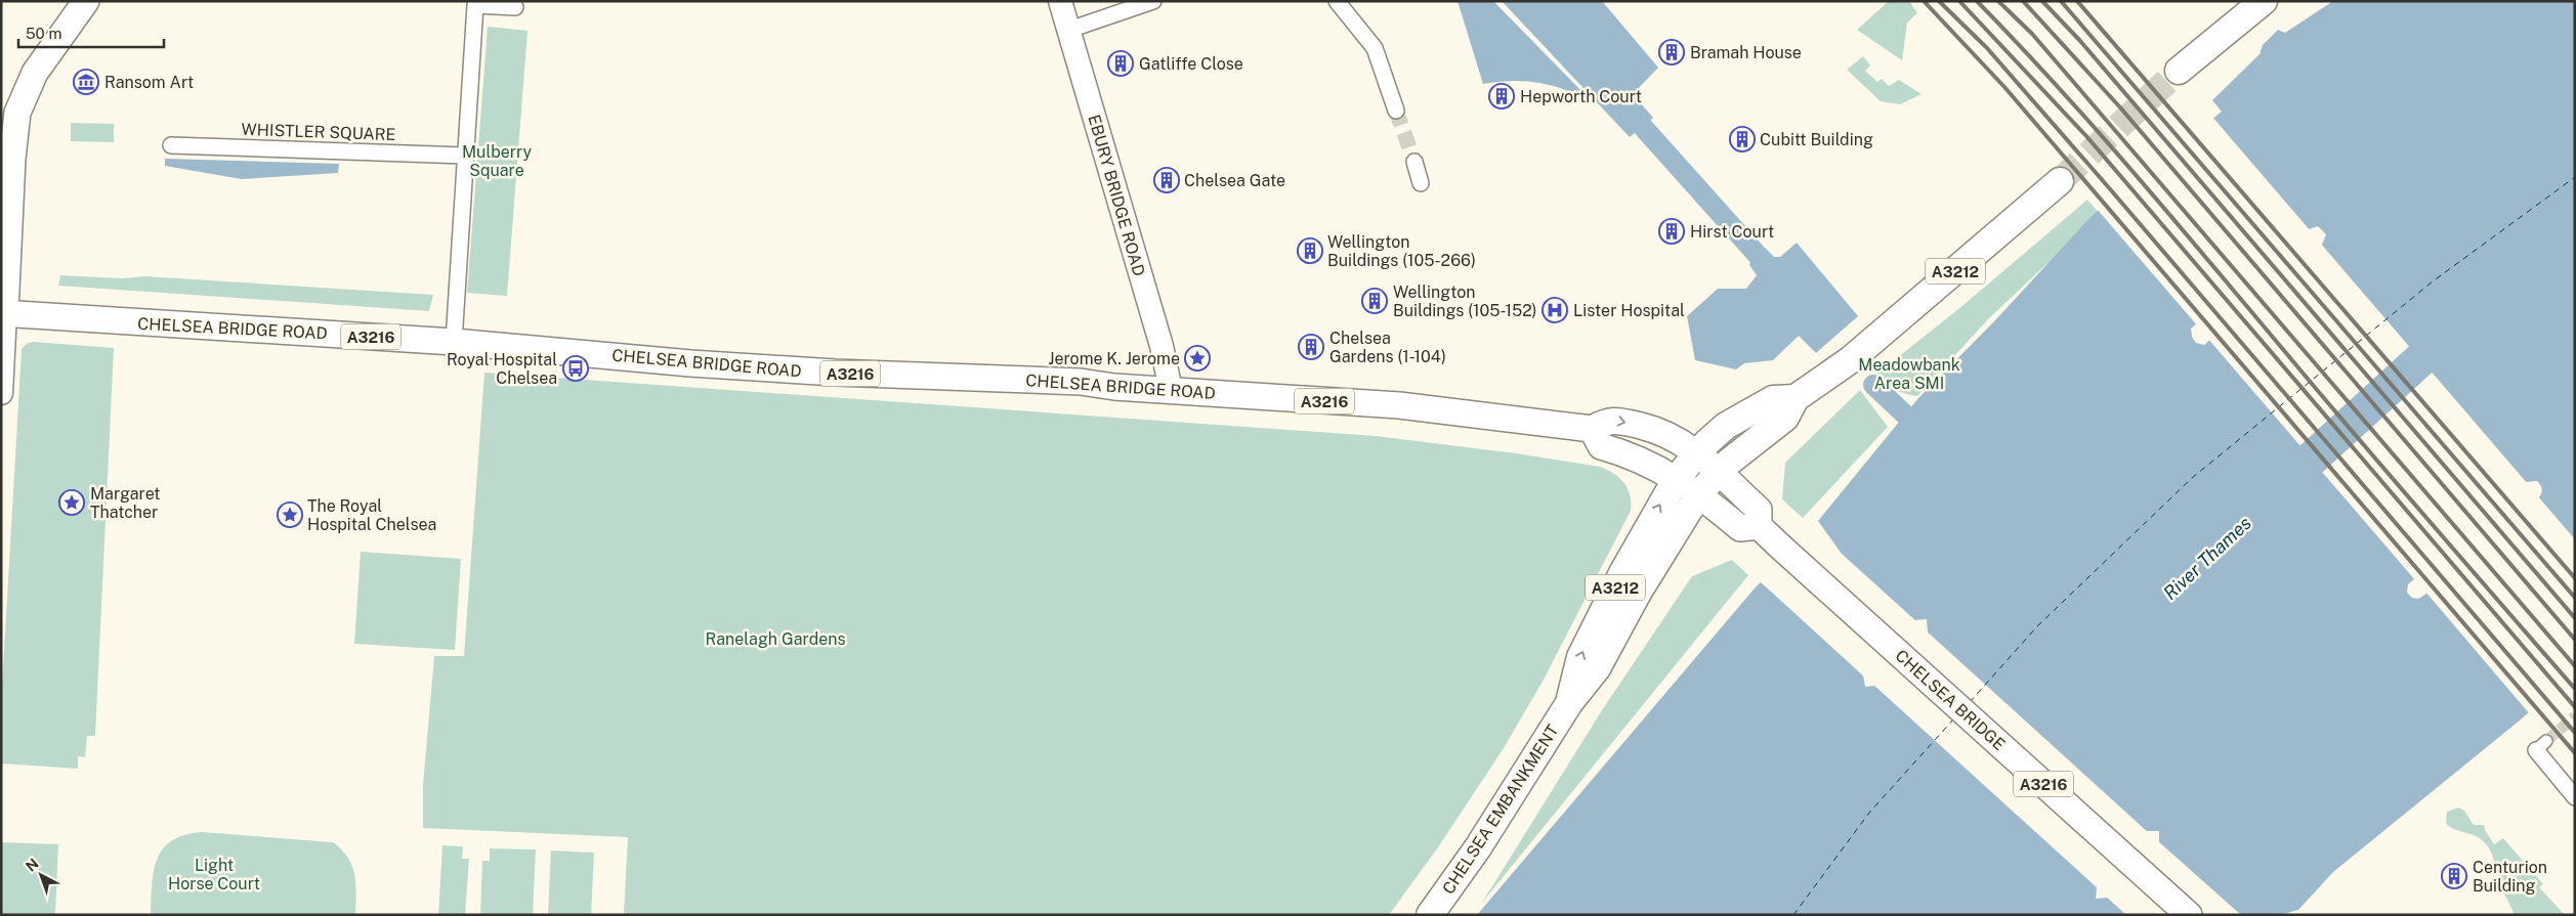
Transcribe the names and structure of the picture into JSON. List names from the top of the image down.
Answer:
{
  "streets": {
    "highway": ["A3212", "CHELSEA EMBANKMENT"],
    "main road": [
      "EBURY BRIDGE ROAD",
      "CHELSEA BRIDGE ROAD",
      "A3216",
      "CHELSEA BRIDGE"
    ],
    "street": ["WHISTLER SQUARE"]
  },
  "crossings": [
    ["EBURY BRIDGE ROAD", "CHELSEA BRIDGE ROAD"],
    ["A3212", "CHELSEA BRIDGE ROAD"],
    ["A3212", "A3216"],
    ["A3212", "CHELSEA EMBANKMENT"],
    ["CHELSEA BRIDGE ROAD", "A3216"],
    ["A3216", "CHELSEA BRIDGE"]
  ],
  "water": ["River Thames"],
  "parks": [
    "Mulberry Square",
    "Meadowbank Area SMI",
    "Ranelagh Gardens",
    "Light Horse Court"
  ],
  "places": {
    "building": [
      "Bramah House",
      "Gatliffe Close",
      "Hepworth Court",
      "Cubitt Building",
      "Chelsea Gate",
      "Hirst Court",
      "Wellington Buildings (105-266)",
      "Wellington Buildings (105-152)",
      "Chelsea Gardens (1-104)",
      "Centurion Building"
    ],
    "museum": ["Ransom Art"],
    "hospital": ["Lister Hospital"],
    "place": ["Jerome K. Jerome", "Margaret Thatcher", "The Royal Hospital Chelsea"],
    "bus stop": ["Royal Hospital Chelsea"]
  },
  "scale_bar": "50 m",
  "north": "top left"
}
